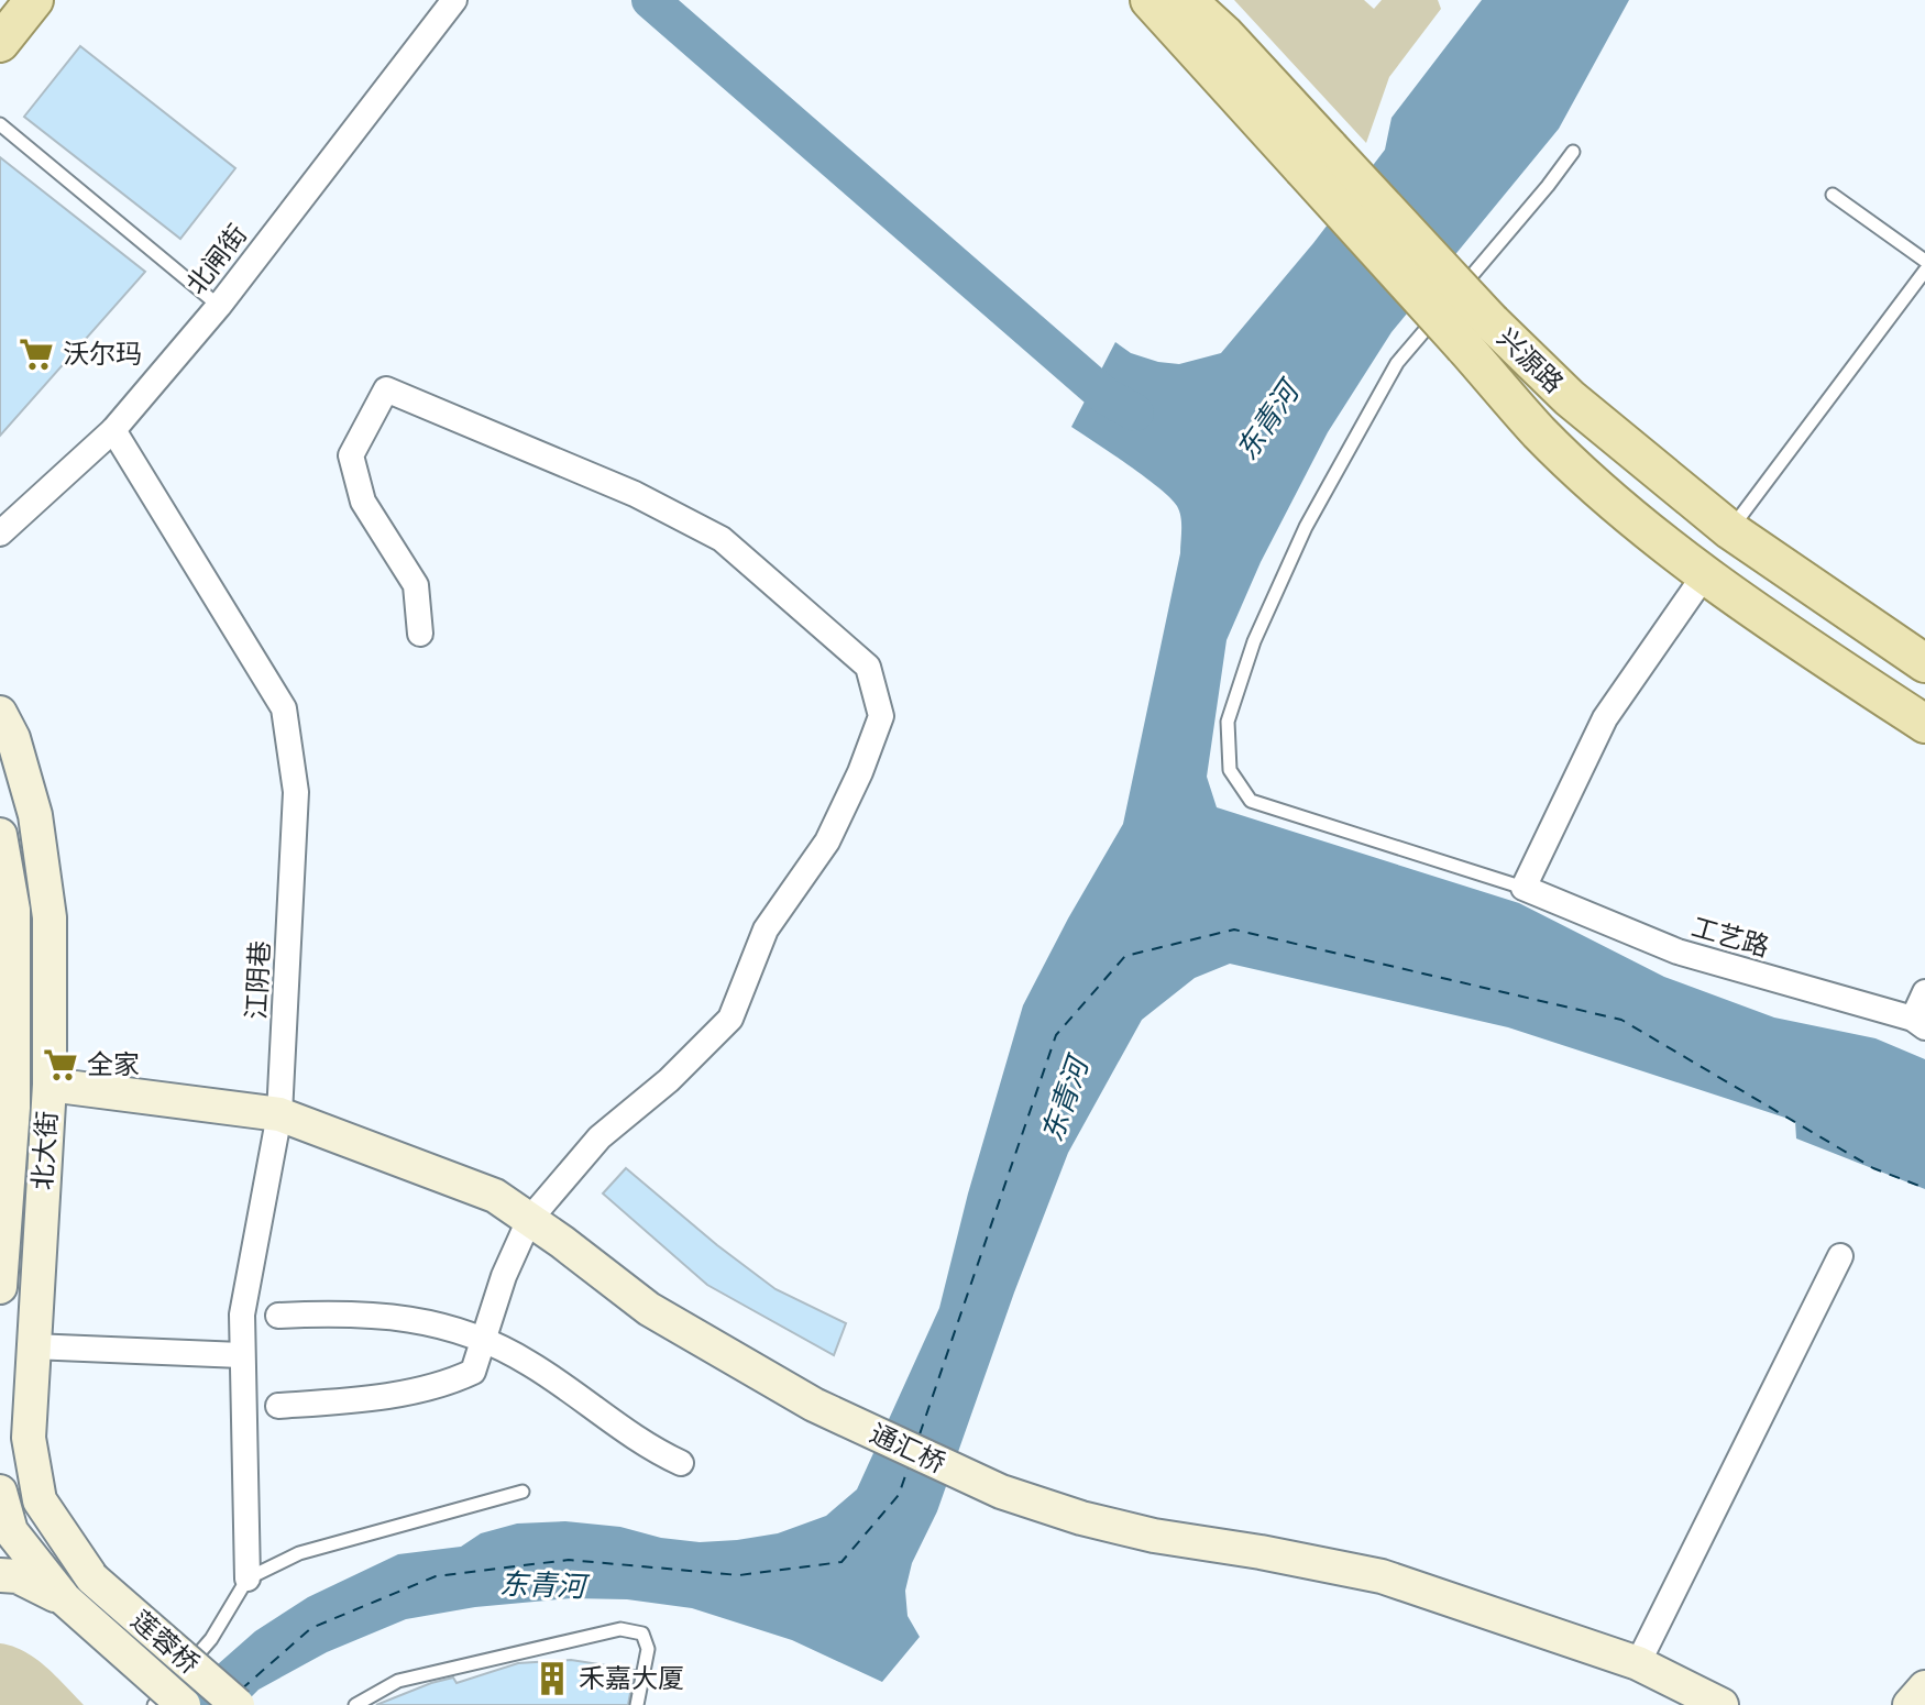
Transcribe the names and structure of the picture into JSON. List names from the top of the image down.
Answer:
{
  "streets": {
    "main road": ["兴源路"],
    "street": [
      "北闸街",
      "工艺路",
      "江阴巷",
      "北大街",
      "通汇桥",
      "莲蓉桥"
    ]
  },
  "crossings": [
    ["北闸街", "江阴巷"],
    ["江阴巷", "通汇桥"],
    ["北大街", "通汇桥"],
    ["北大街", "莲蓉桥"]
  ],
  "water": ["东青河"],
  "places": {
    "supermarket": ["沃尔玛", "全家"],
    "building": ["禾嘉大厦"]
  }
}
